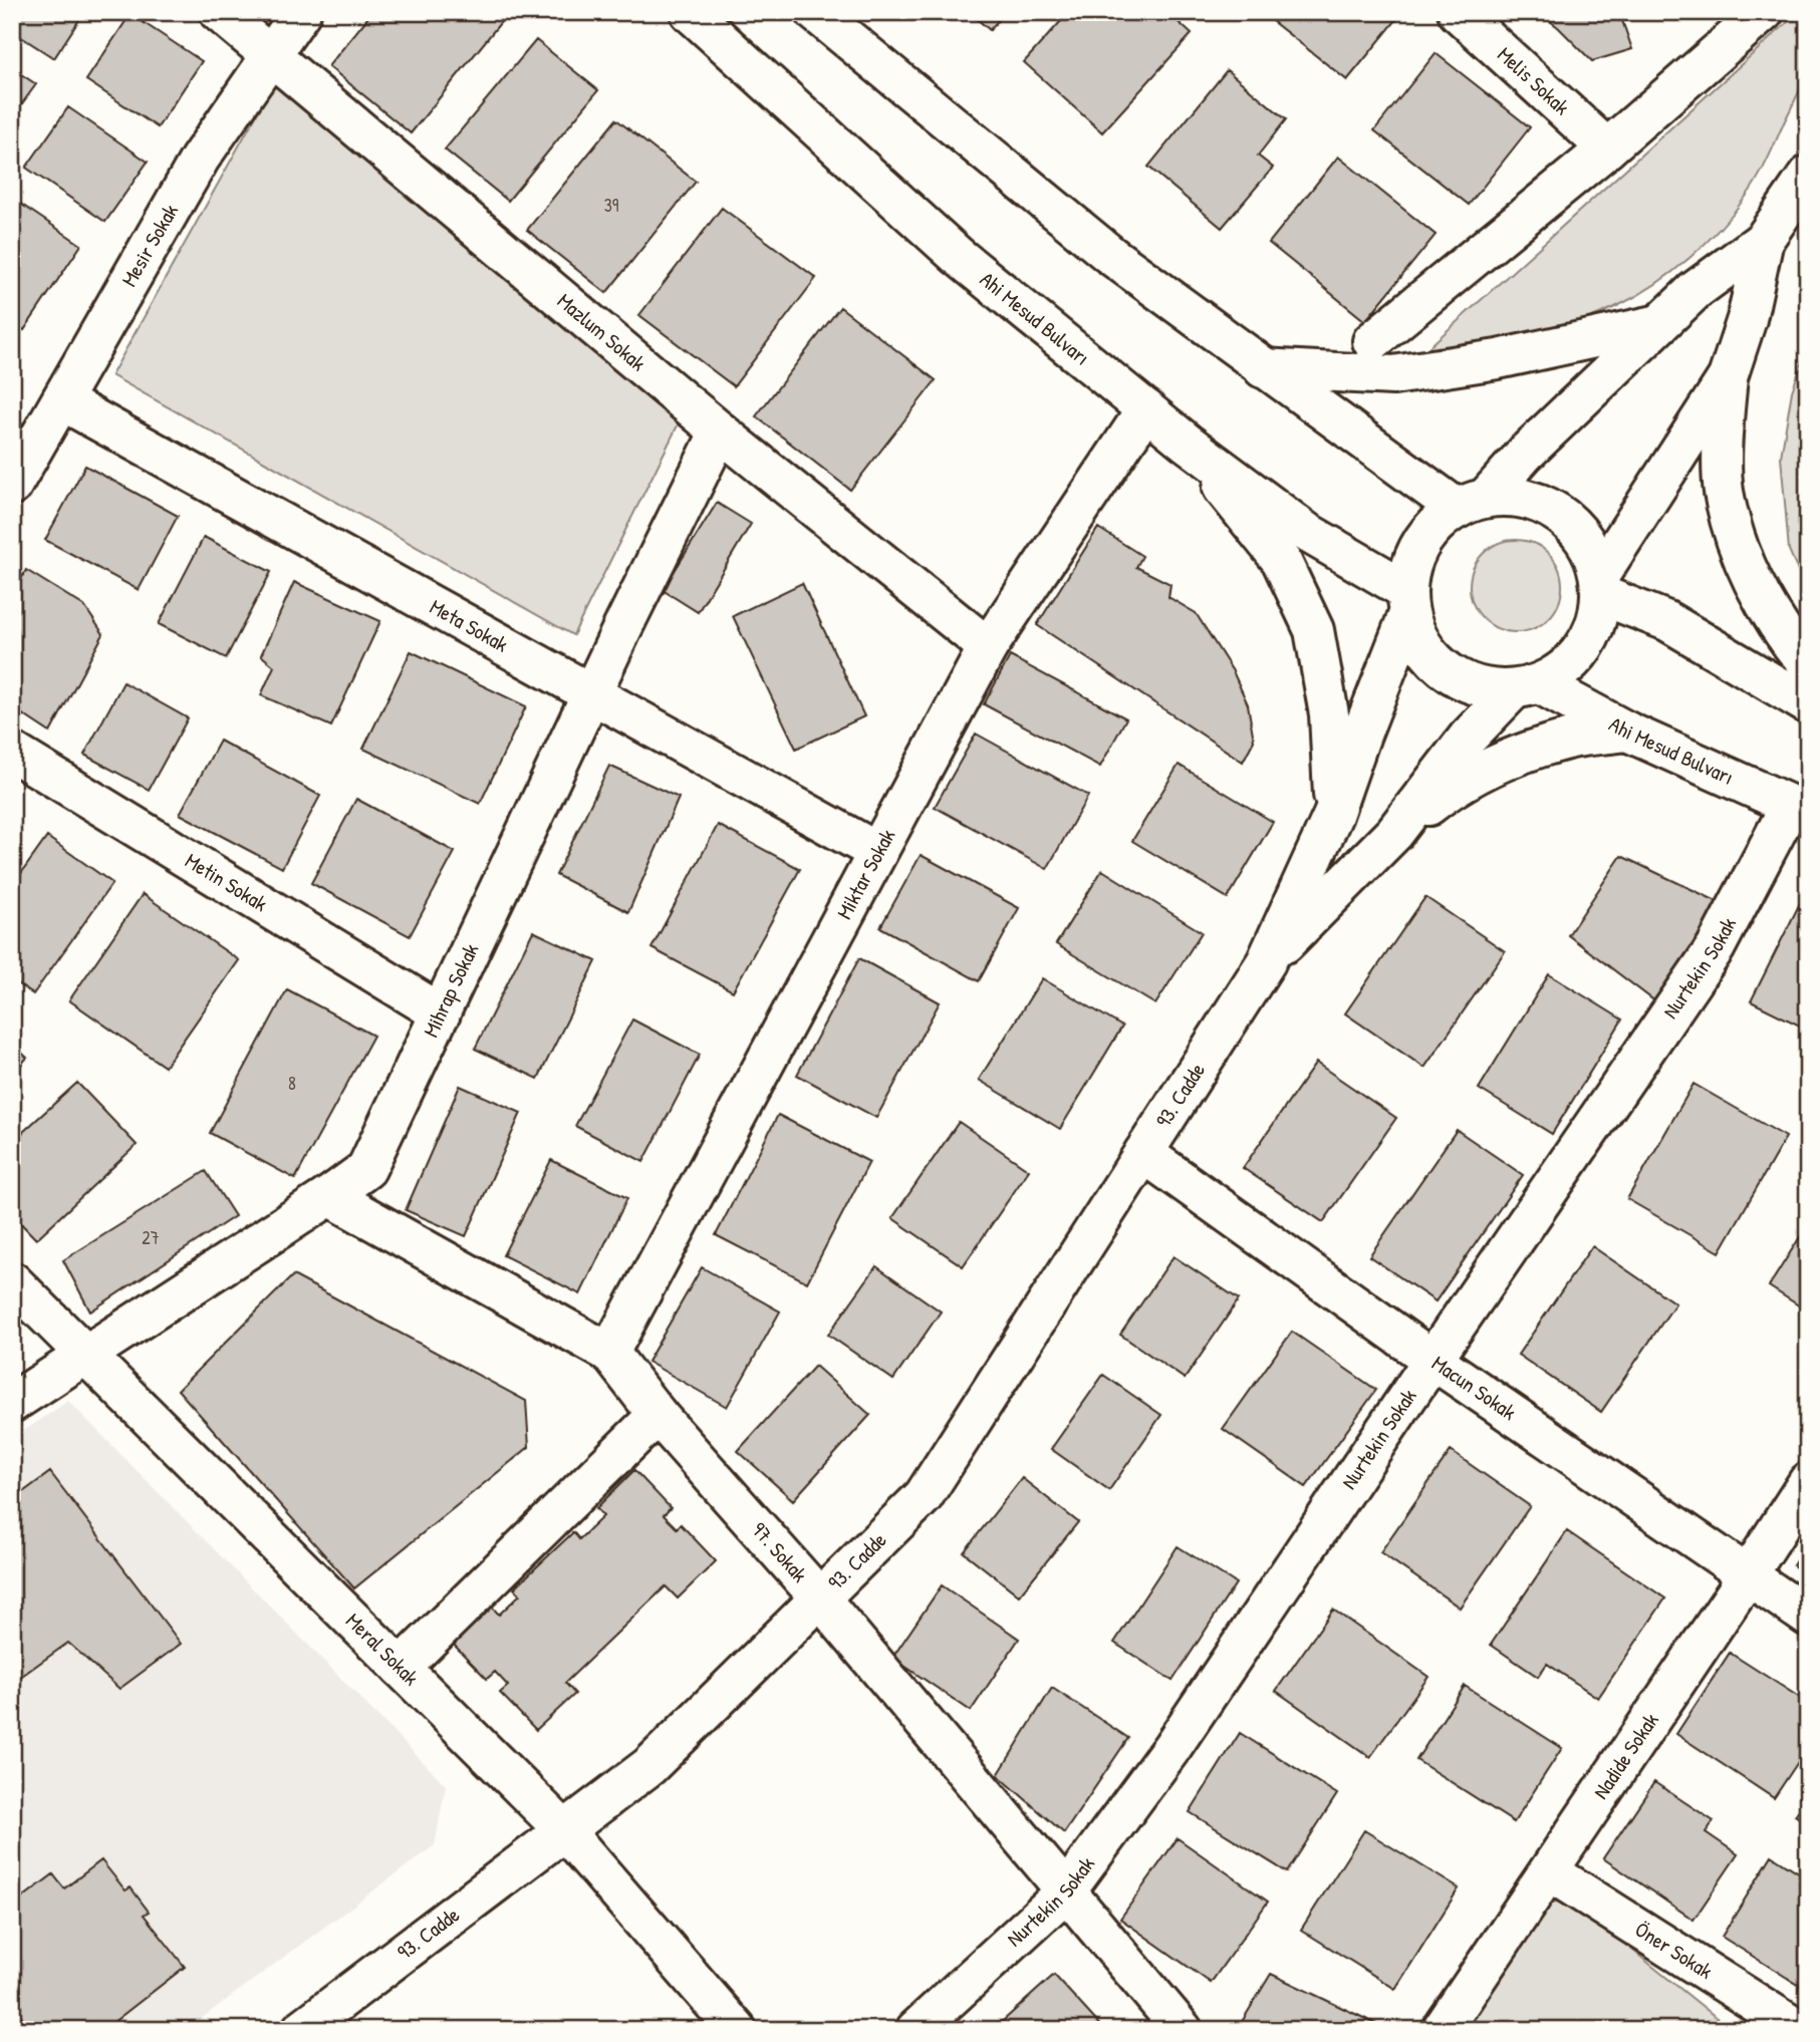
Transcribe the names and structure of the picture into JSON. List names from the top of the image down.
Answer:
{
  "streets": {
    "street": [
      "Melis Sokak",
      "Mesir Sokak",
      "Ahi Mesud Bulvarı",
      "Mazlum Sokak",
      "Meta Sokak",
      "Miktar Sokak",
      "Metin Sokak",
      "Nurtekin Sokak",
      "Mihrap Sokak",
      "93. Cadde",
      "Macun Sokak",
      "97. Sokak",
      "Meral Sokak",
      "Nadide Sokak",
      "Öner Sokak"
    ]
  },
  "crossings": [
    ["Mesir Sokak", "Mazlum Sokak"],
    ["Mesir Sokak", "Meta Sokak"],
    ["Ahi Mesud Bulvarı", "Miktar Sokak"],
    ["Ahi Mesud Bulvarı", "Nurtekin Sokak"],
    ["Ahi Mesud Bulvarı", "93. Cadde"],
    ["Mazlum Sokak", "Miktar Sokak"],
    ["Mazlum Sokak", "Mihrap Sokak"],
    ["Meta Sokak", "Miktar Sokak"],
    ["Meta Sokak", "Mihrap Sokak"],
    ["Miktar Sokak", "97. Sokak"],
    ["Metin Sokak", "Mihrap Sokak"],
    ["Nurtekin Sokak", "Macun Sokak"],
    ["Nurtekin Sokak", "97. Sokak"],
    ["Mihrap Sokak", "97. Sokak"],
    ["Mihrap Sokak", "Meral Sokak"],
    ["93. Cadde", "Macun Sokak"],
    ["93. Cadde", "97. Sokak"],
    ["93. Cadde", "Meral Sokak"],
    ["Macun Sokak", "Nadide Sokak"],
    ["Nadide Sokak", "Öner Sokak"]
  ],
  "house_numbers": ["39", "8", "27"]
}
